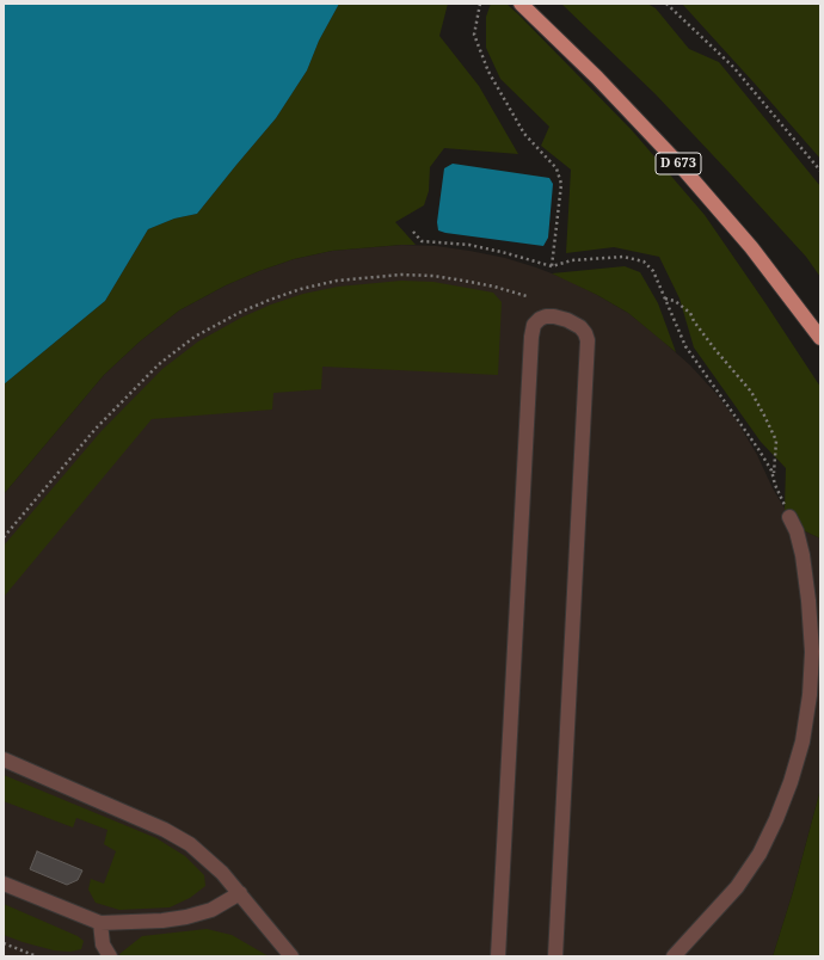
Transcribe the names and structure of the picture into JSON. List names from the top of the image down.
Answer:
{
  "streets": {
    "main road": ["D 673"]
  }
}
